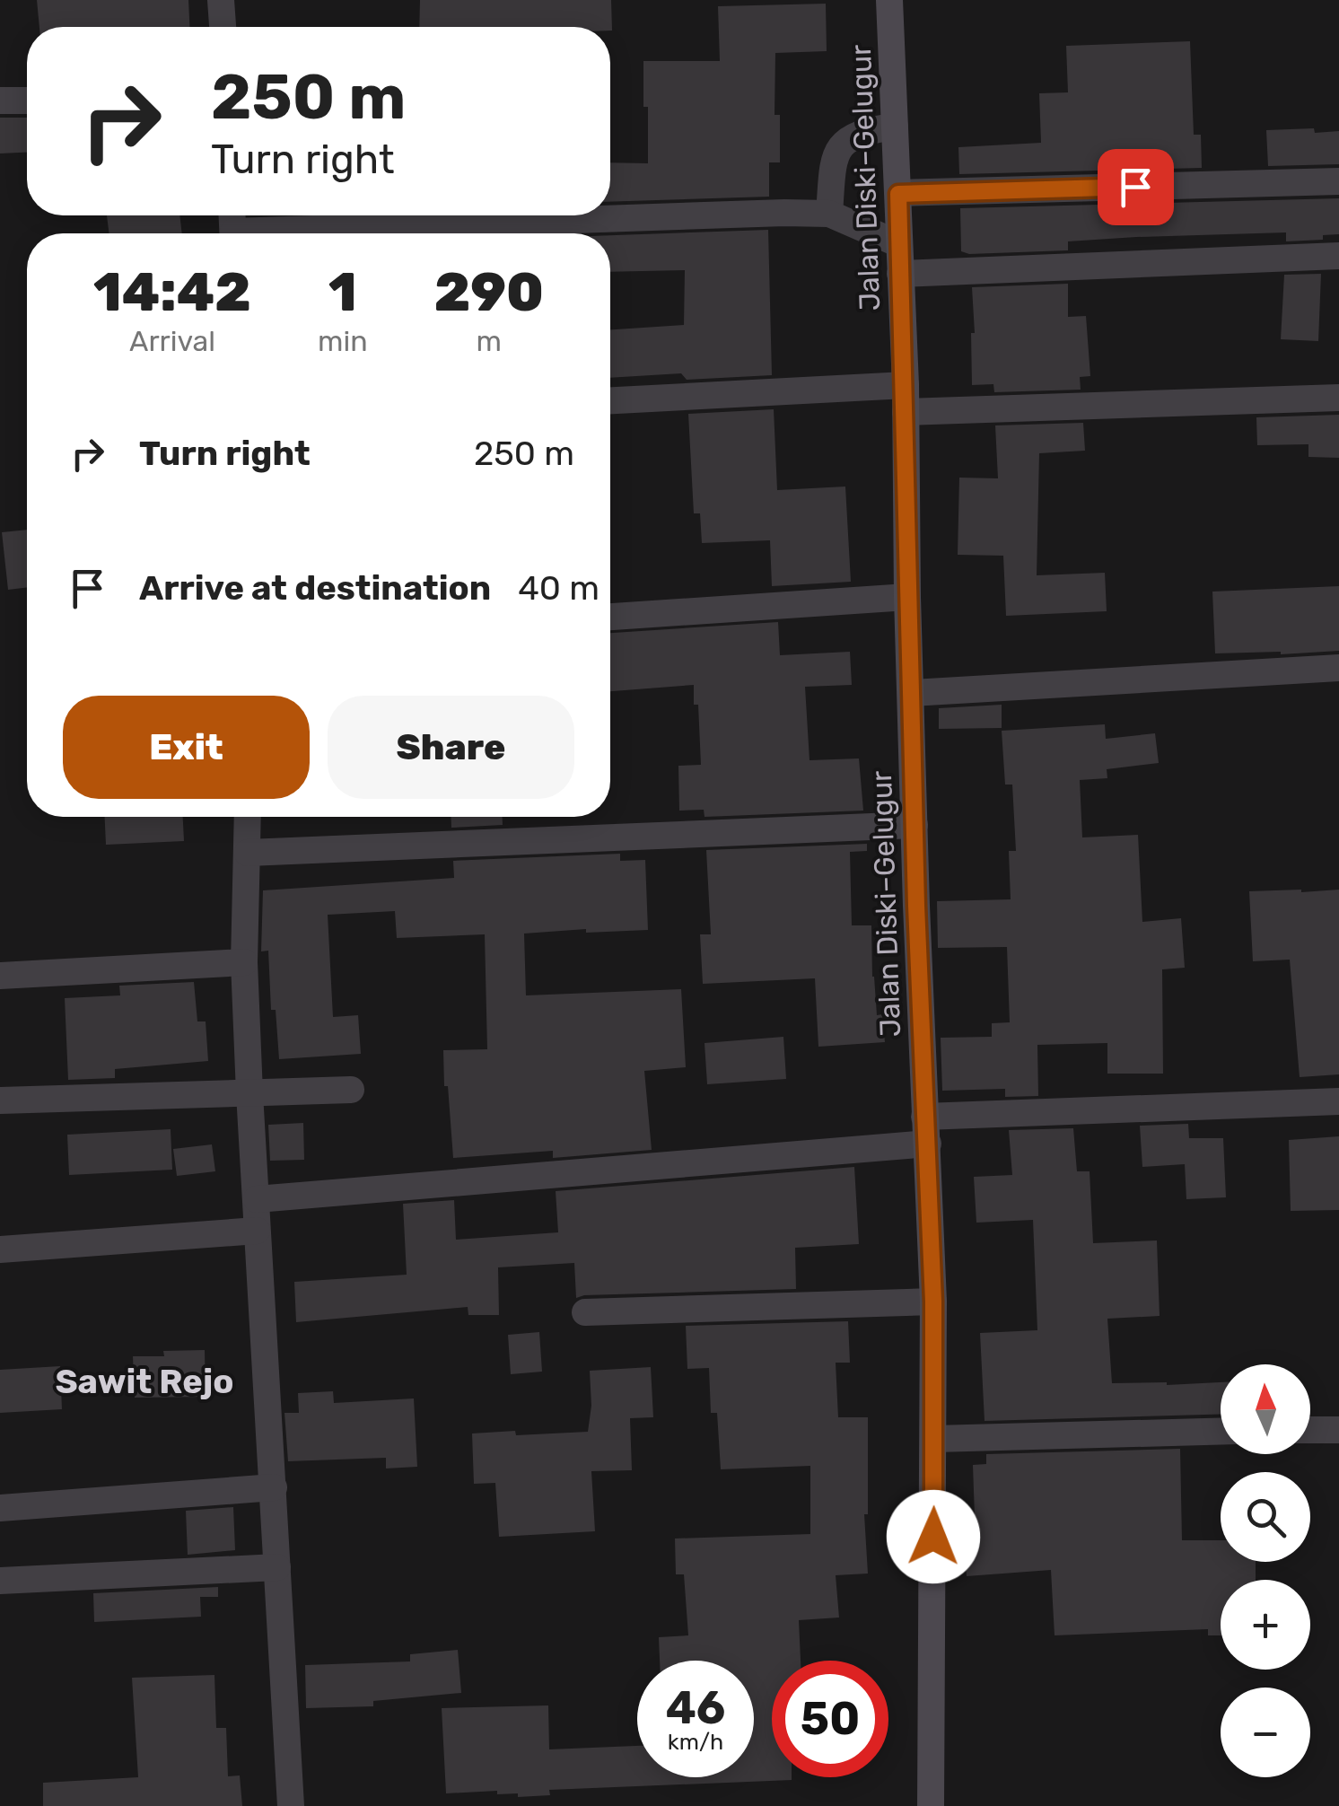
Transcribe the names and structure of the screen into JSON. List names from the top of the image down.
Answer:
{
  "streets": {
    "main road": ["Jalan Diski–Gelugur"]
  },
  "districts": ["Sawit Rejo"],
  "north": "top",
  "page": {
    "turn": ["250 m", "Turn right"],
    "eta": [
      "14:42",
      "Arrival",
      "1",
      "min",
      "290",
      "m"
    ],
    "list": [
      {
        "name": "Turn right",
        "value": "250 m"
      },
      {
        "name": "Arrive at destination",
        "value": "40 m"
      }
    ],
    "buttons": ["Exit", "Share"],
    "map_buttons": ["+", "−"],
    "speed": "46 km/h",
    "limit": "50"
  }
}
